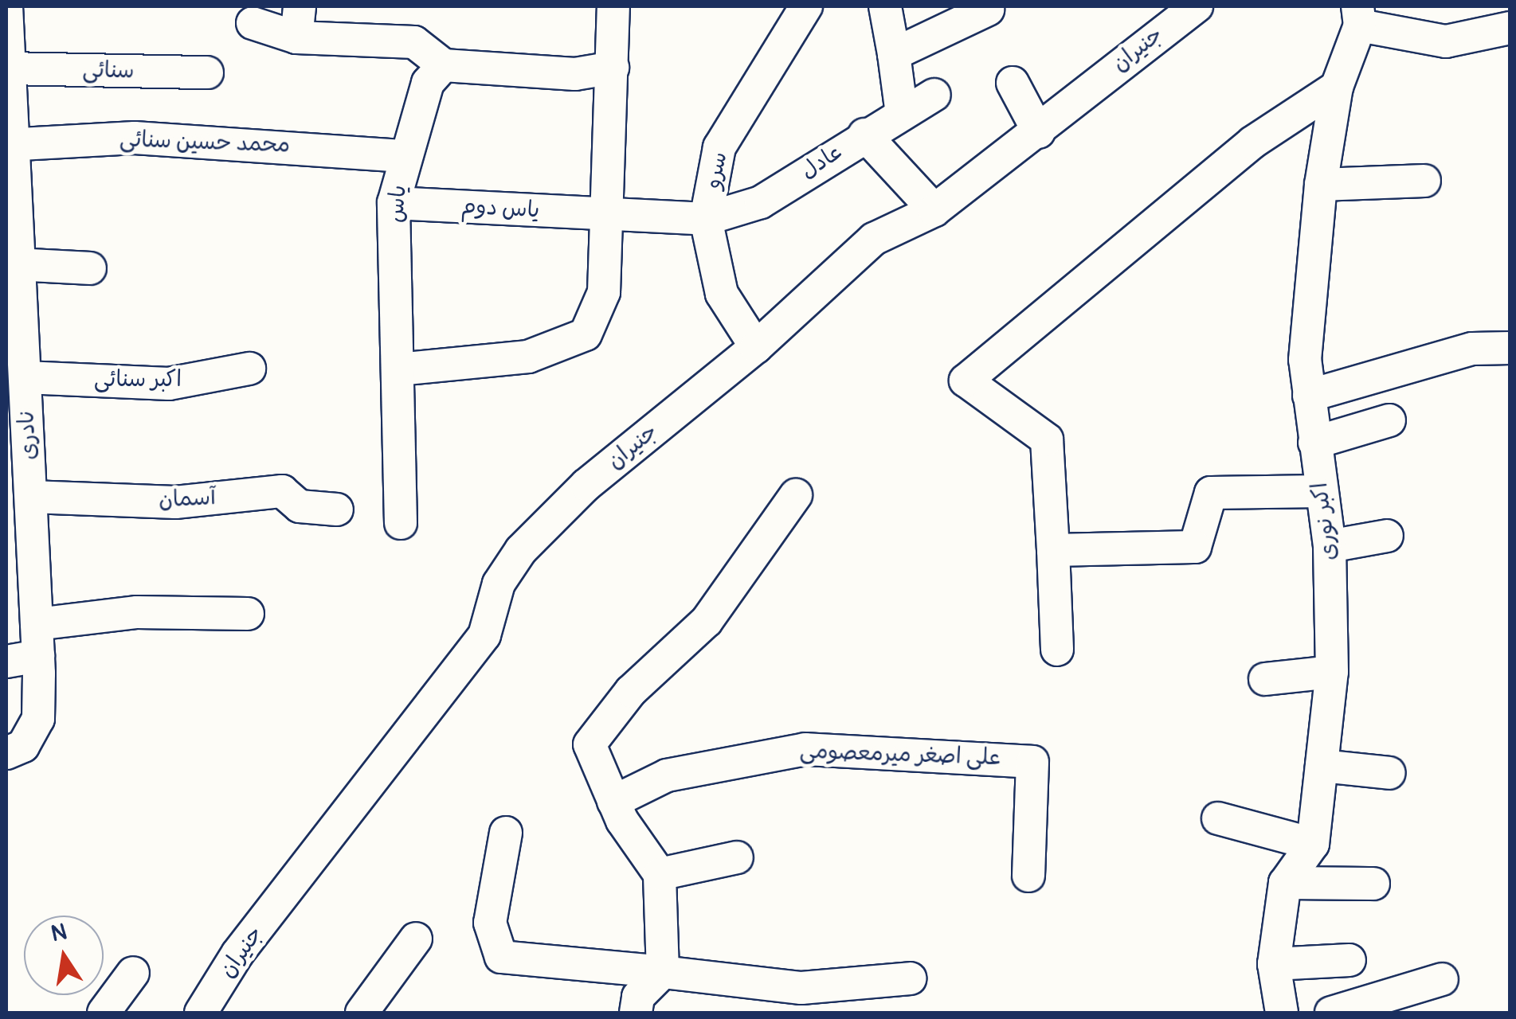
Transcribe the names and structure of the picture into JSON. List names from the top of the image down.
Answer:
{
  "streets": {
    "street": [
      "جنیران",
      "سنائی",
      "محمد حسین سنائی",
      "عادل",
      "سرو",
      "یاس",
      "یاس دوم",
      "اکبر سنائی",
      "نادری",
      "آسمان",
      "اکبر نوری",
      "علی اصغر میرمعصومی"
    ]
  },
  "crossings": [
    ["جنیران", "سرو"],
    ["سنائی", "نادری"],
    ["محمد حسین سنائی", "یاس"],
    ["محمد حسین سنائی", "نادری"],
    ["عادل", "سرو"],
    ["عادل", "یاس دوم"],
    ["سرو", "یاس دوم"],
    ["یاس", "یاس دوم"],
    ["اکبر سنائی", "نادری"],
    ["نادری", "آسمان"]
  ],
  "north": "top"
}
